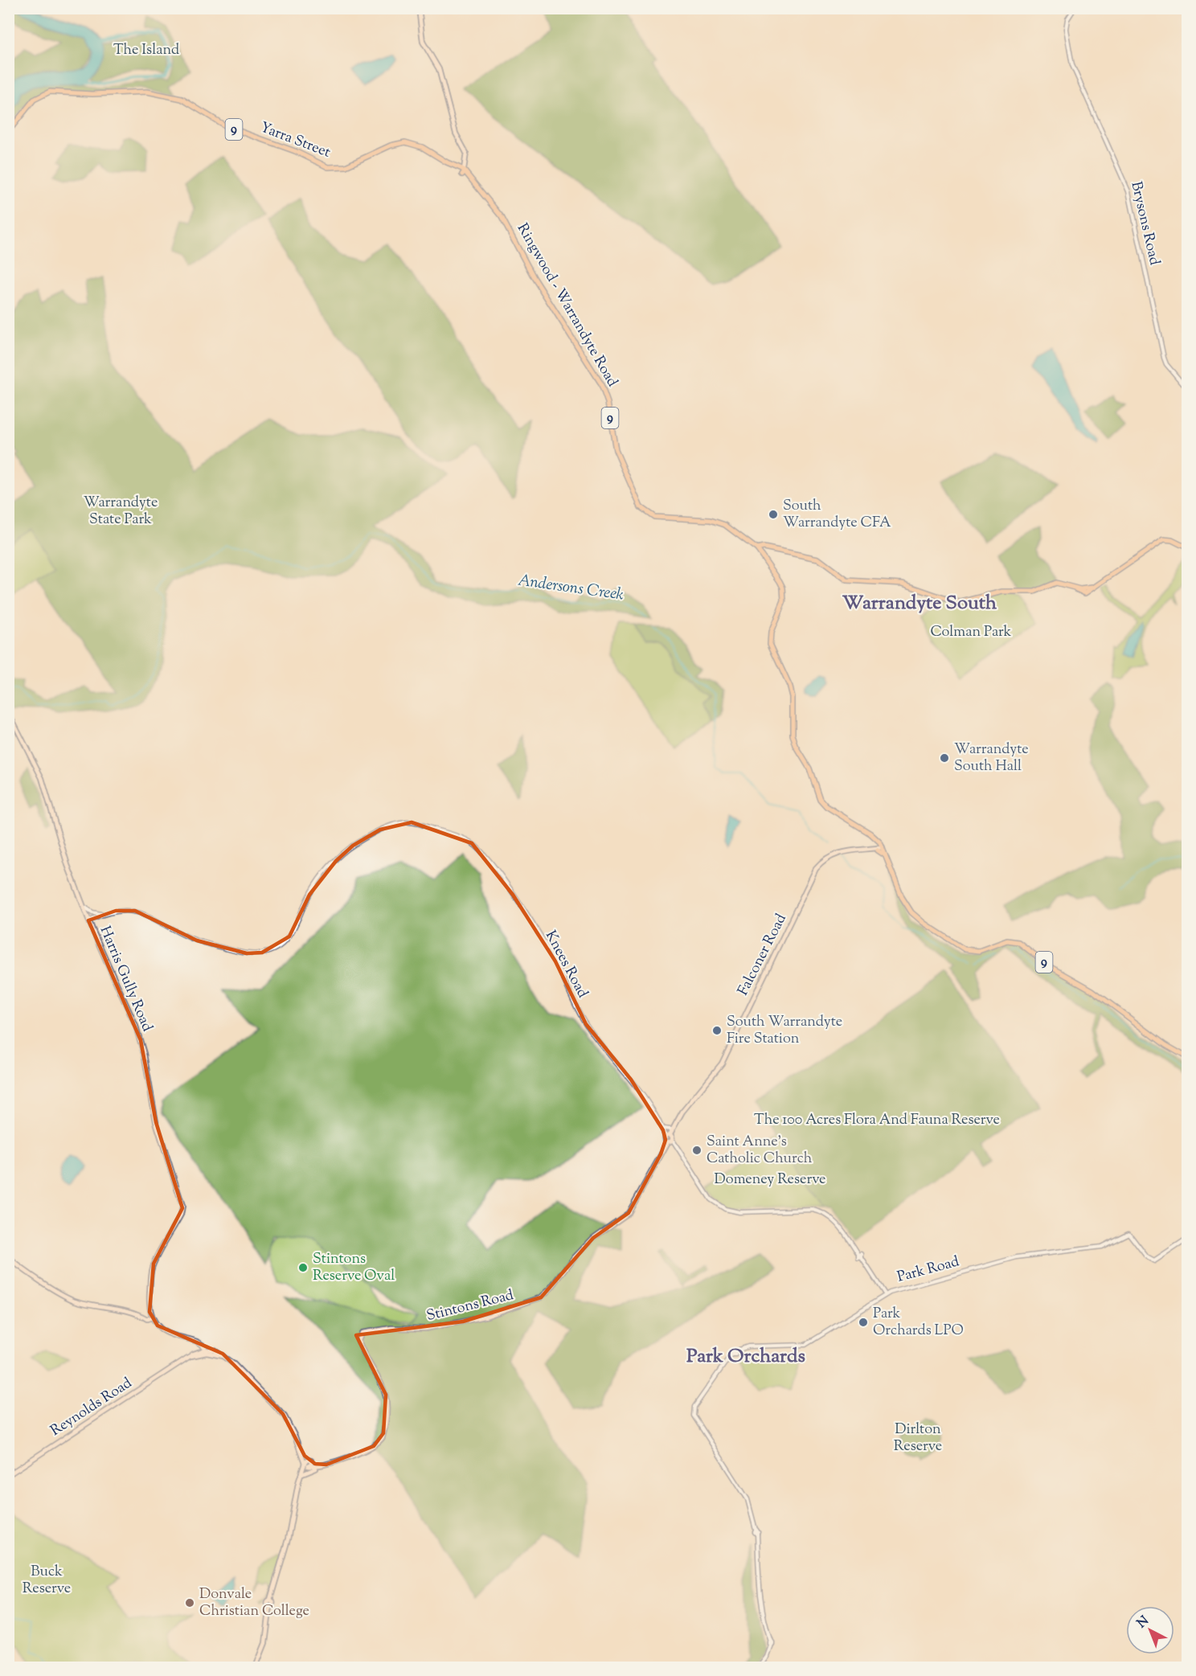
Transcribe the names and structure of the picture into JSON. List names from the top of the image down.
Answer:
{
  "streets": {
    "main road": [
      "9",
      "Yarra Street",
      "Ringwood - Warrandyte Road",
      "Falconer Road",
      "Harris Gully Road",
      "Stintons Road",
      "Reynolds Road"
    ],
    "street": ["Brysons Road", "Knees Road", "Park Road"]
  },
  "crossings": [
    ["Yarra Street", "Ringwood - Warrandyte Road"],
    ["Ringwood - Warrandyte Road", "Falconer Road"],
    ["Falconer Road", "Knees Road"],
    ["Falconer Road", "Stintons Road"],
    ["Knees Road", "Park Road"],
    ["Knees Road", "Stintons Road"]
  ],
  "districts": ["Warrandyte South", "Park Orchards"],
  "water": ["Andersons Creek"],
  "parks": [
    "The Island",
    "Warrandyte State Park",
    "Colman Park",
    "The 100 Acres Flora And Fauna Reserve",
    "Domeney Reserve",
    "Dirlton Reserve",
    "Buck Reserve"
  ],
  "places": [
    "South Warrandyte CFA",
    "Warrandyte South Hall",
    "South Warrandyte Fire Station",
    "Saint Anne's Catholic Church",
    "Stintons Reserve Oval",
    "Park Orchards LPO",
    "Donvale Christian College"
  ],
  "north": "top left"
}
